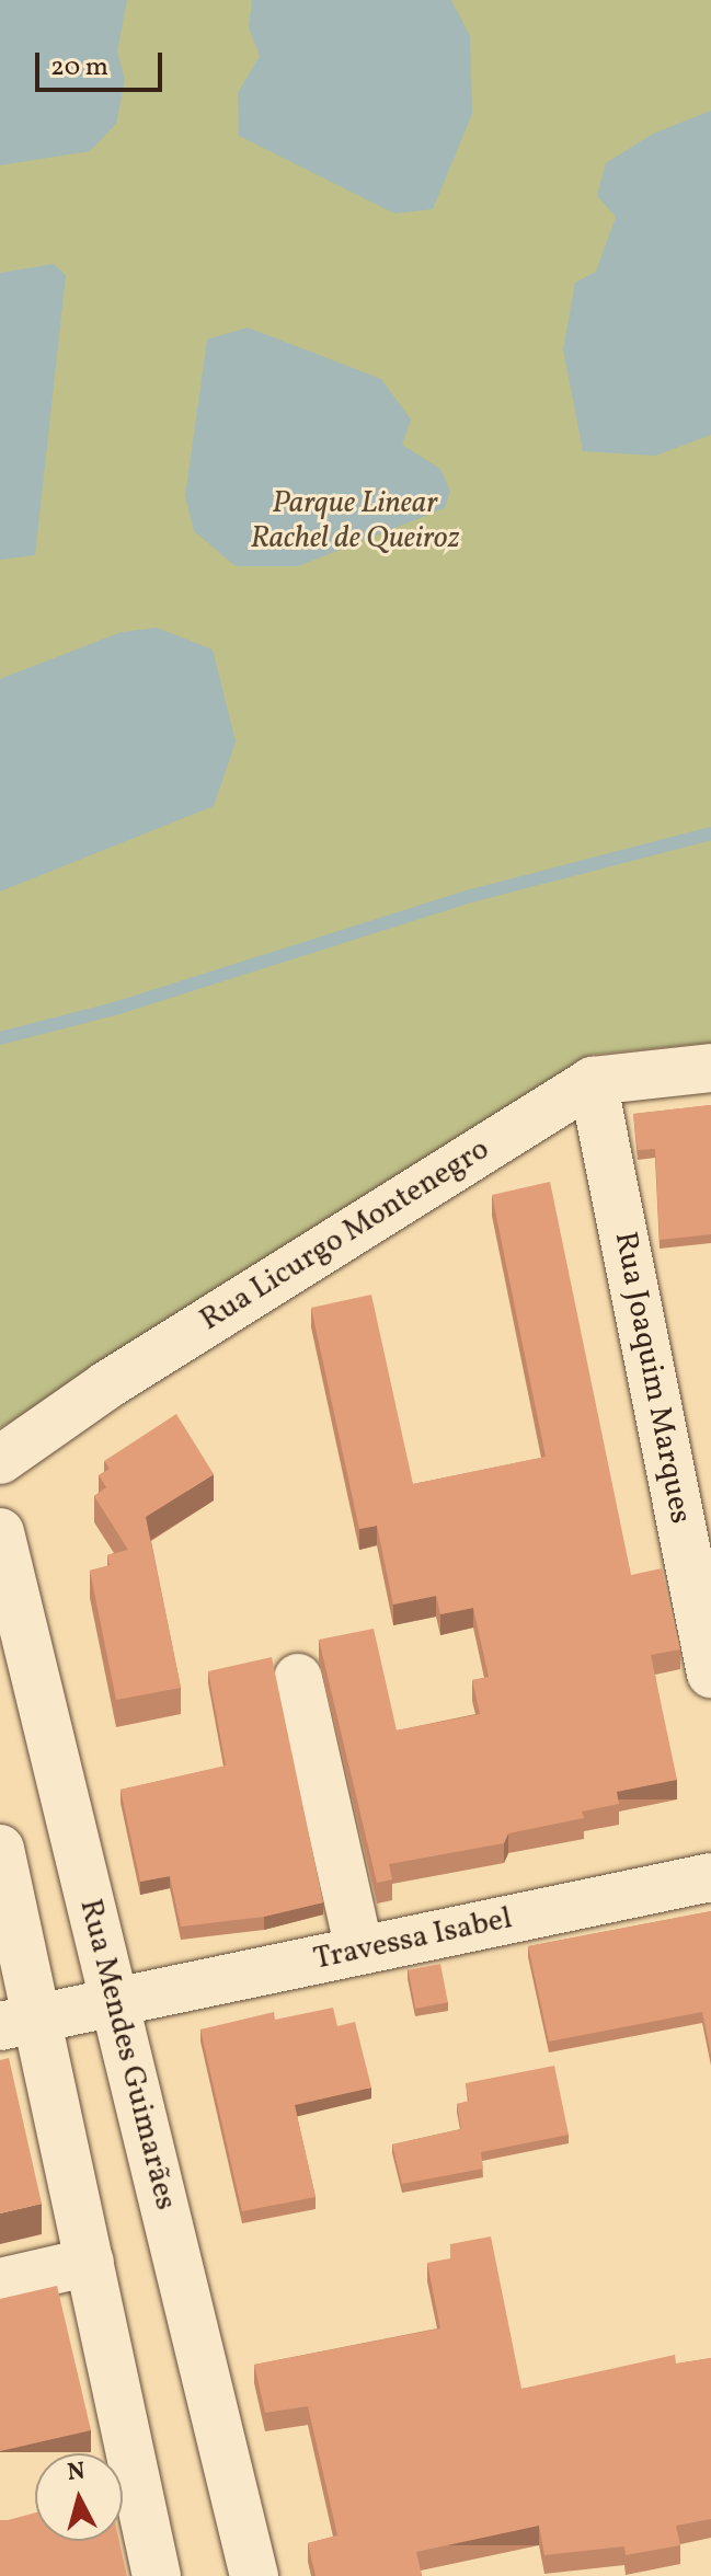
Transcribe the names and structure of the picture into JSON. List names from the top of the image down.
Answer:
{
  "streets": {
    "street": [
      "Rua Licurgo Montenegro",
      "Rua Joaquim Marques",
      "Travessa Isabel",
      "Rua Mendes Guimarães"
    ]
  },
  "crossings": [
    ["Rua Licurgo Montenegro", "Rua Joaquim Marques"],
    ["Travessa Isabel", "Rua Mendes Guimarães"]
  ],
  "parks": ["Parque Linear Rachel de Queiroz"],
  "scale_bar": "20 m",
  "north": "top"
}
